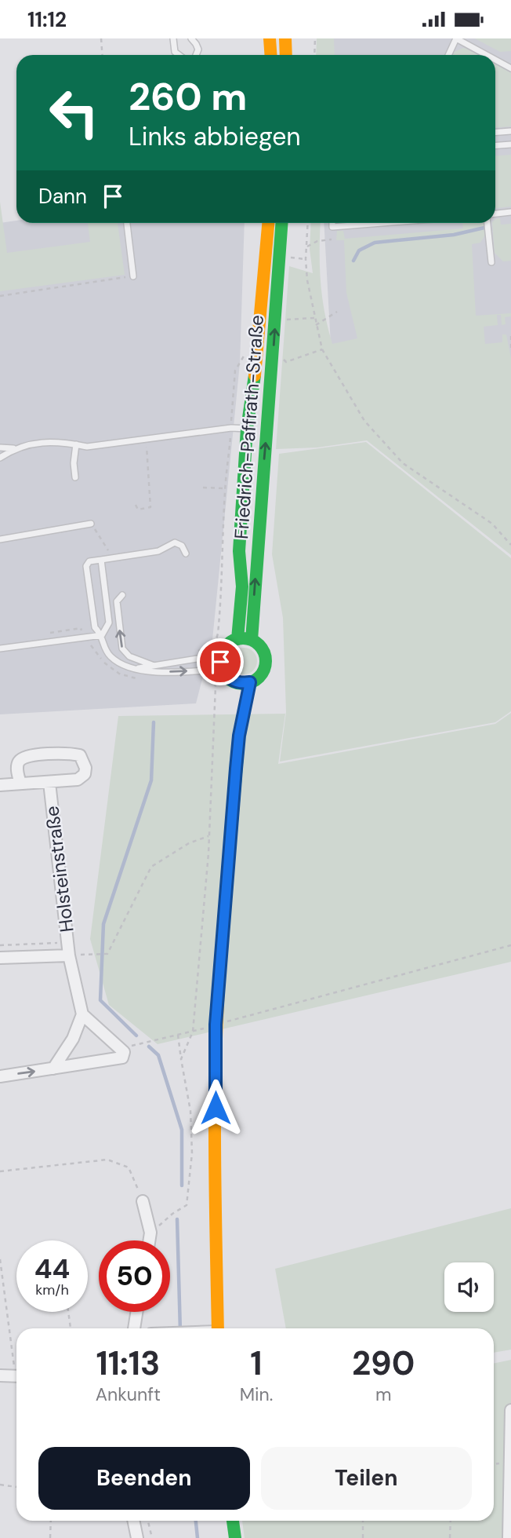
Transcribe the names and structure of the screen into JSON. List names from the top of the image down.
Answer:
{
  "streets": {
    "main road": ["Friedrich-Paffrath-Straße"],
    "street": ["Holsteinstraße"]
  },
  "page": {
    "status": "11:12",
    "turn": ["260 m", "Links abbiegen"],
    "then": "Dann",
    "speed": "44 km/h",
    "limit": "50",
    "eta": [
      "11:13",
      "Ankunft",
      "1",
      "Min.",
      "290",
      "m"
    ],
    "buttons": ["Beenden", "Teilen"]
  }
}
